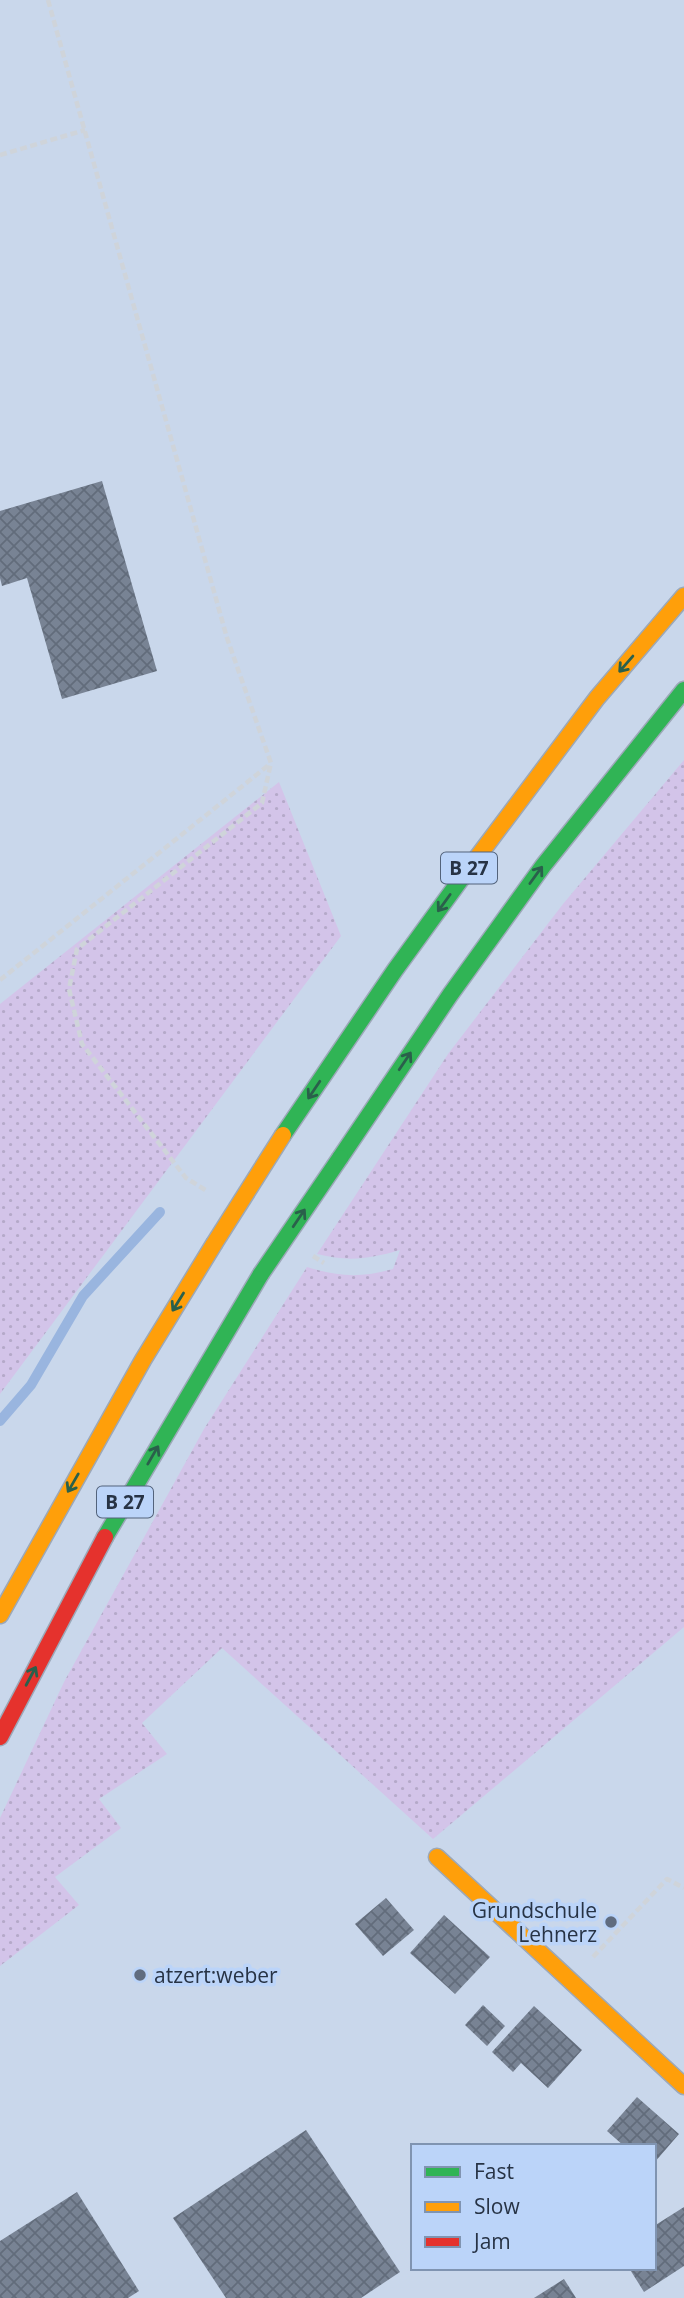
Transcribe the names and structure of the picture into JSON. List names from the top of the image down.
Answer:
{
  "streets": {
    "main road": ["B 27"]
  },
  "places": ["Grundschule Lehnerz", "atzert:weber"],
  "legend": ["Fast", "Slow", "Jam"]
}
